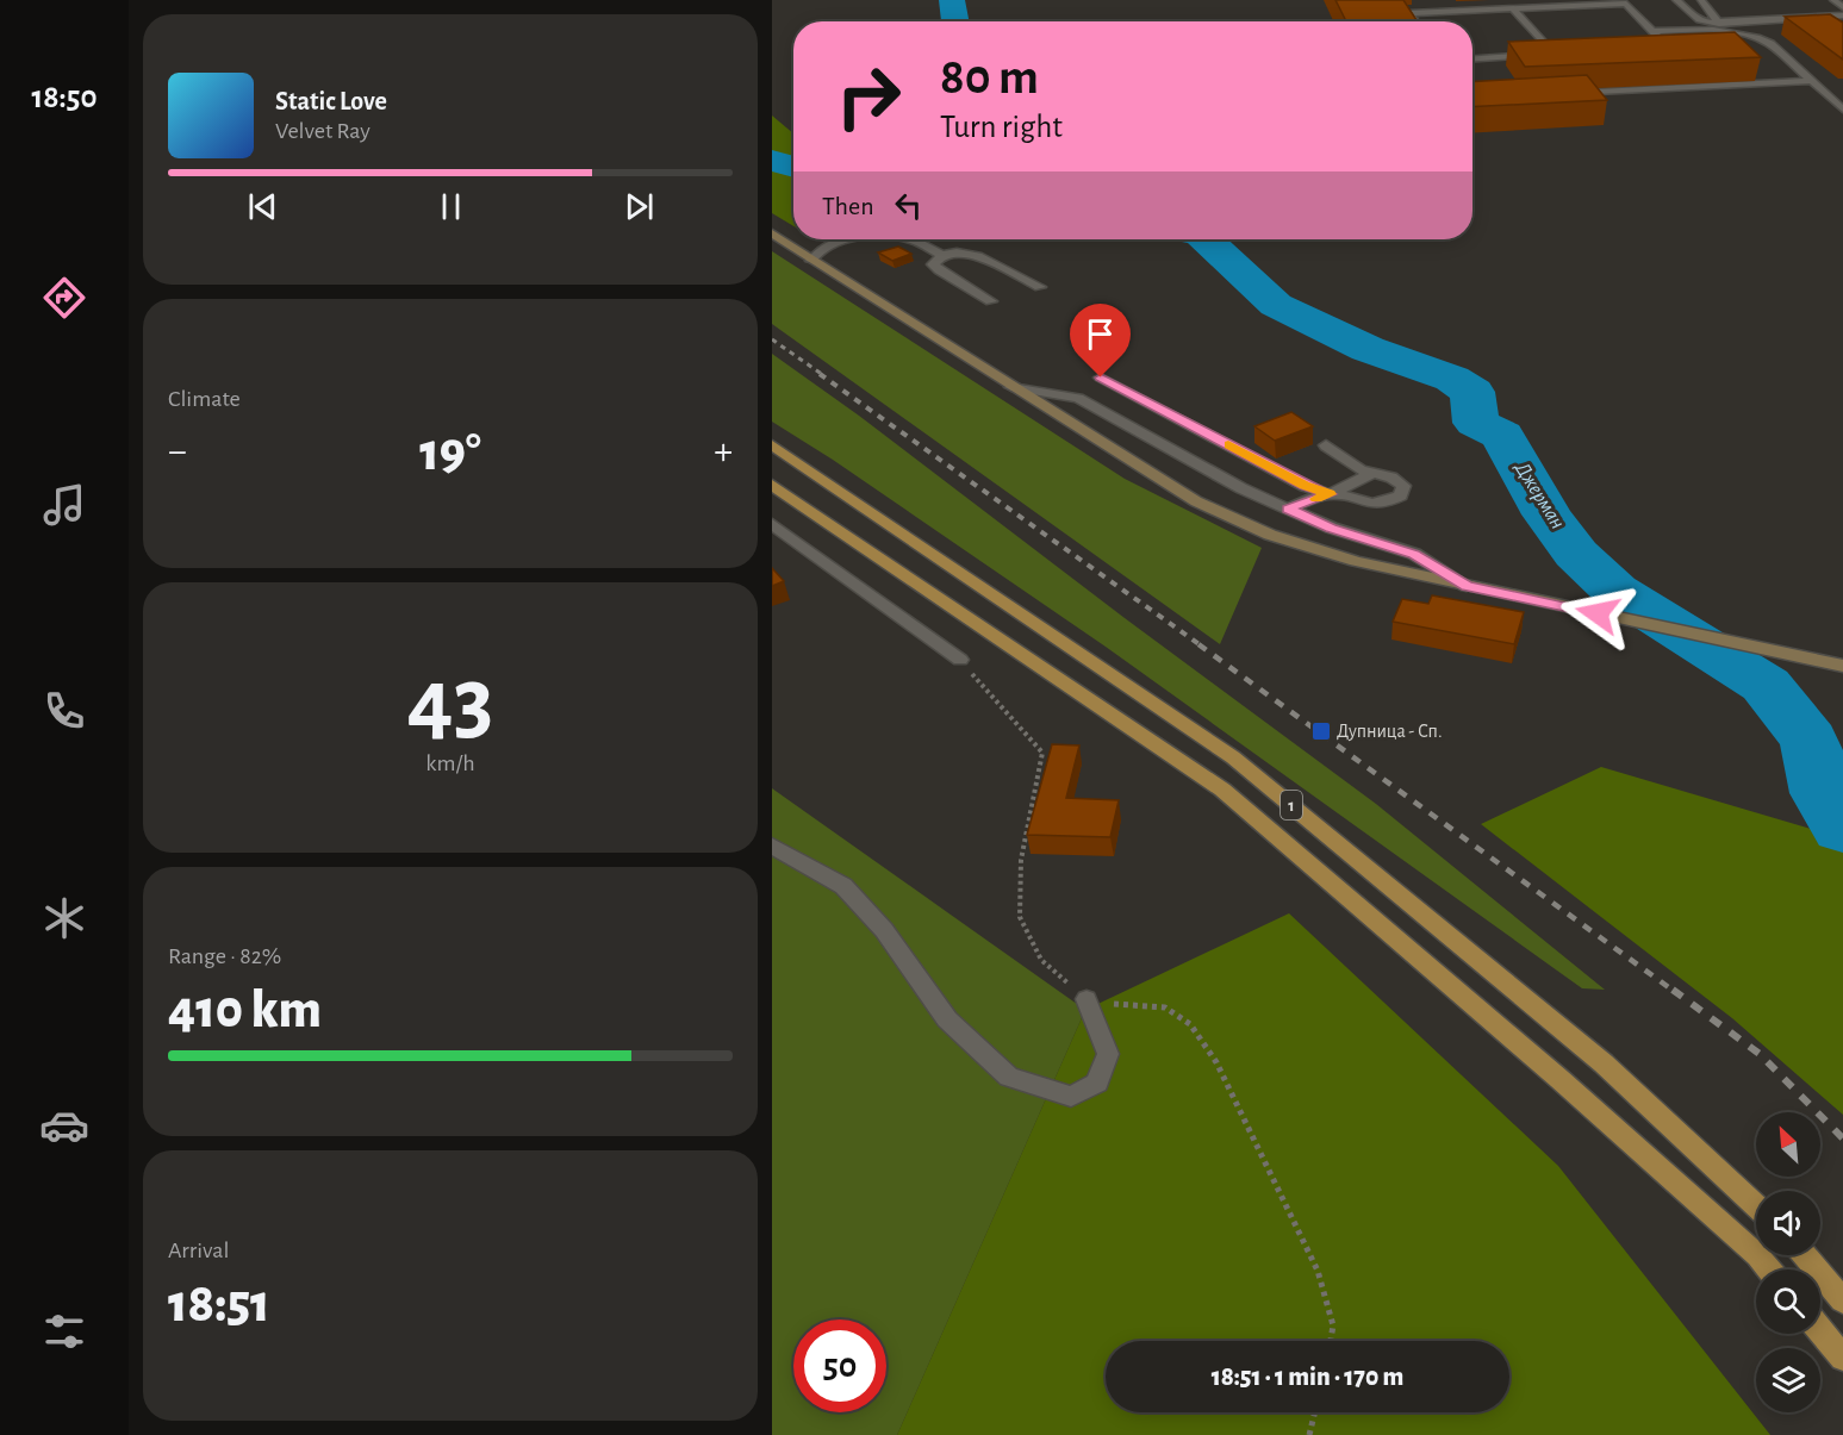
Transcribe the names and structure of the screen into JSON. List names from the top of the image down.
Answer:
{
  "streets": {
    "main road": ["1"]
  },
  "water": ["Джерман"],
  "places": {
    "transit": ["Дупница - Сп."]
  },
  "north": "top left",
  "page": {
    "tabs": "18:50",
    "turn": ["80 m", "Turn right"],
    "song": ["Static Love", "Velvet Ray"],
    "then": "Then",
    "tile": [
      "Climate",
      ["43", "km/h"],
      ["Range · 82%", "410 km"],
      ["Arrival", "18:51"]
    ],
    "heat": ["−", "19°", "+"],
    "limit": "50",
    "trip": "18:51 · 1 min · 170 m"
  }
}
